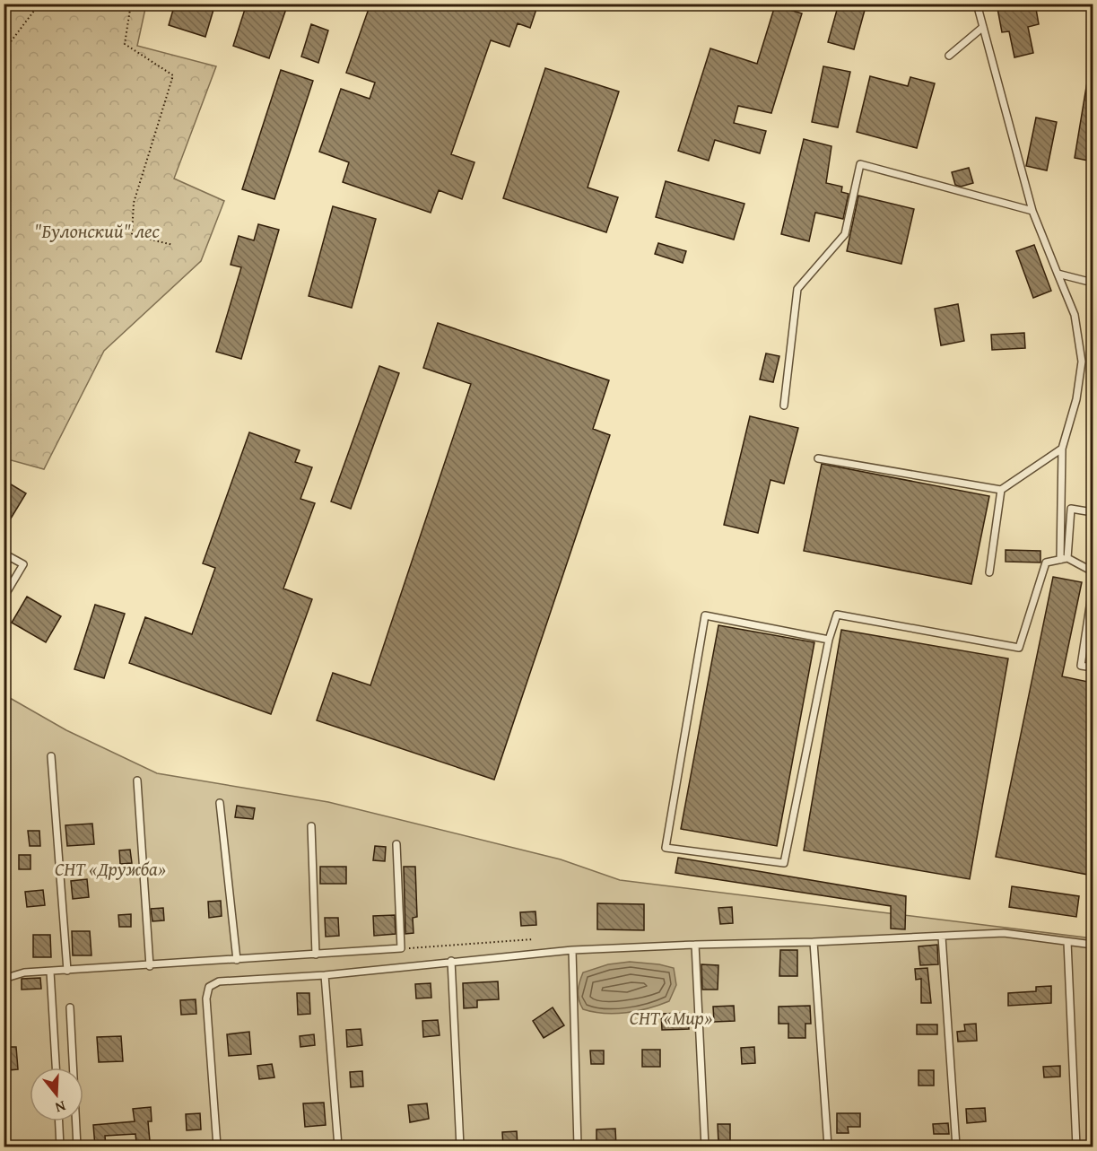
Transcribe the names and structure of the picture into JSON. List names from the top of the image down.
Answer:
{
  "parks": ["\"Булонский\" лес", "СНТ «Дружба»", "СНТ «Мир»"],
  "north": "bottom"
}
